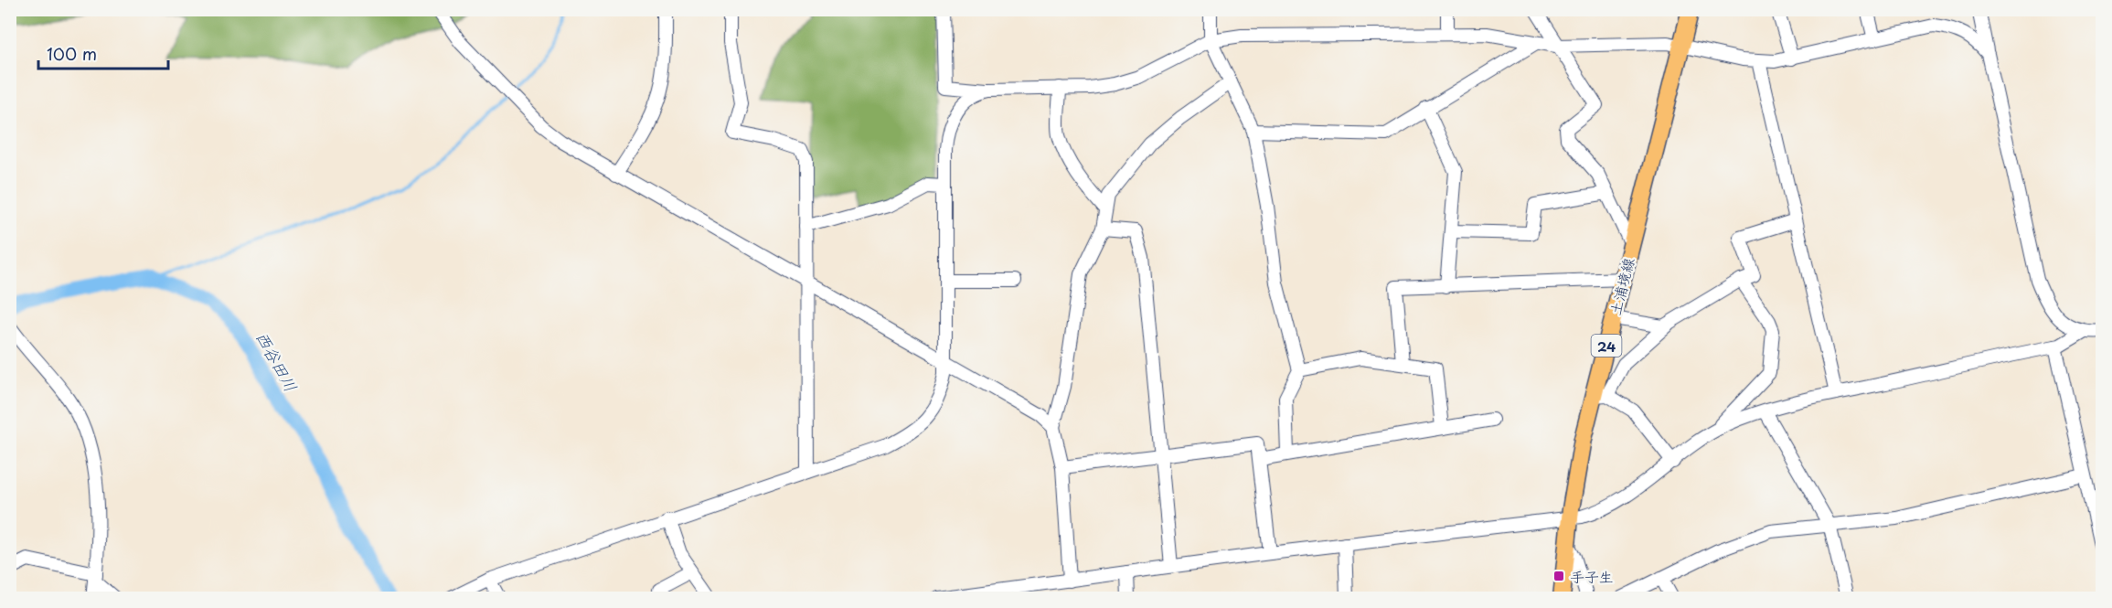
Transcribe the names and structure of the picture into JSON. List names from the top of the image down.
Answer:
{
  "streets": {
    "main road": ["土浦境線", "24"]
  },
  "water": ["西谷田川"],
  "places": {
    "transit": ["手子生"]
  },
  "scale_bar": "100 m"
}
